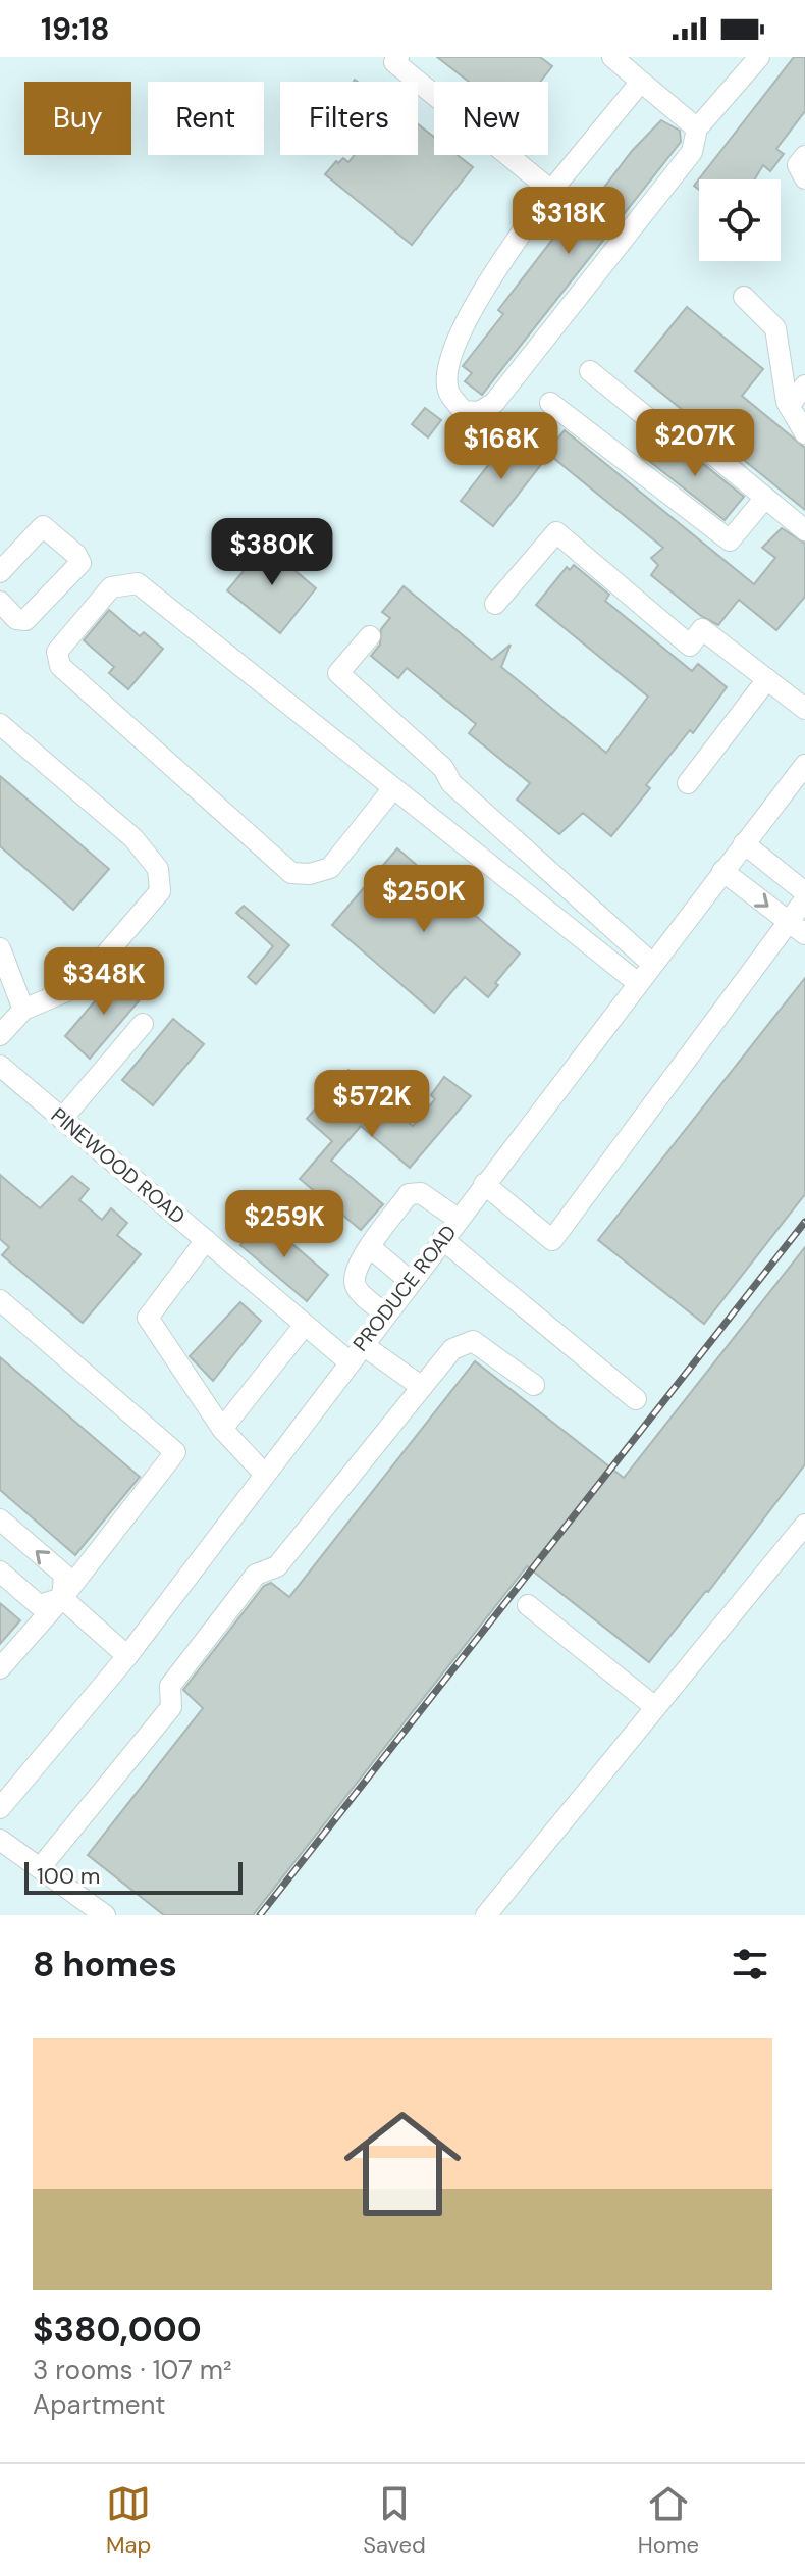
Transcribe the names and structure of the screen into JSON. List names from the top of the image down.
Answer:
{
  "streets": {
    "street": ["PINEWOOD ROAD", "PRODUCE ROAD"]
  },
  "crossings": [
    ["PINEWOOD ROAD", "PRODUCE ROAD"]
  ],
  "scale_bar": "100 m",
  "page": {
    "status": "19:18",
    "chip": [
      "Buy",
      "Rent",
      "Filters",
      "New"
    ],
    "price": [
      "$318K",
      "$207K",
      "$168K",
      "$380K",
      "$250K",
      "$348K",
      "$572K",
      "$259K"
    ],
    "scale": "100 m",
    "heading": "8 homes",
    "list": [
      {
        "name": "$380,000",
        "note": "3 rooms · 107 m² · Apartment"
      }
    ],
    "tabs": ["Map", "Saved", "Home"]
  }
}
